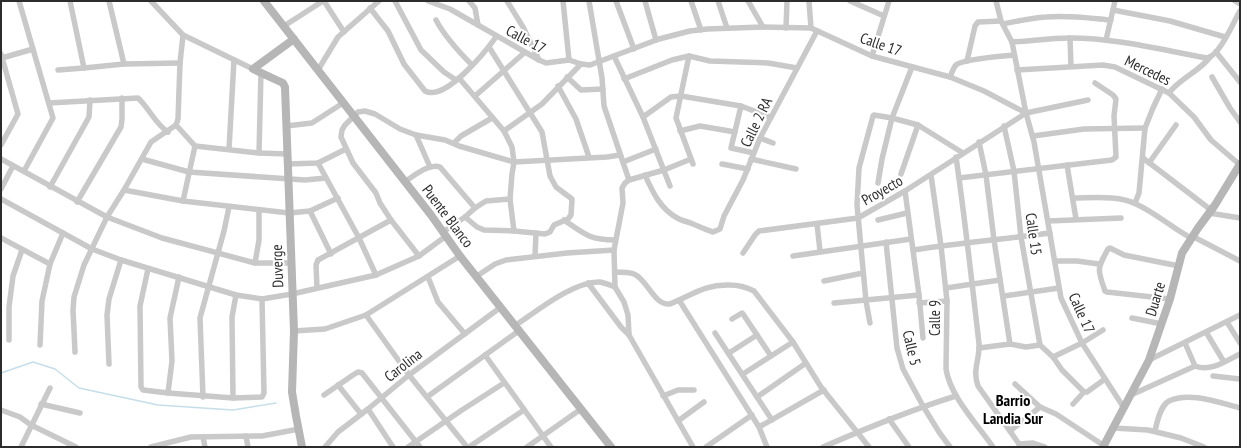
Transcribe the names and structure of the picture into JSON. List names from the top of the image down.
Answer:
{
  "streets": {
    "street": [
      "Calle 17",
      "Mercedes",
      "Calle 2 RA",
      "Proyecto",
      "Puente Blanco",
      "Calle 15",
      "Duverge",
      "Duarte",
      "Calle 9",
      "Calle 5",
      "Carolina"
    ]
  },
  "crossings": [
    ["Calle 17", "Calle 2 RA"],
    ["Calle 17", "Proyecto"],
    ["Calle 17", "Duarte"],
    ["Mercedes", "Duarte"],
    ["Proyecto", "Calle 15"],
    ["Proyecto", "Calle 9"],
    ["Puente Blanco", "Carolina"]
  ],
  "districts": ["Barrio Landia Sur"]
}
